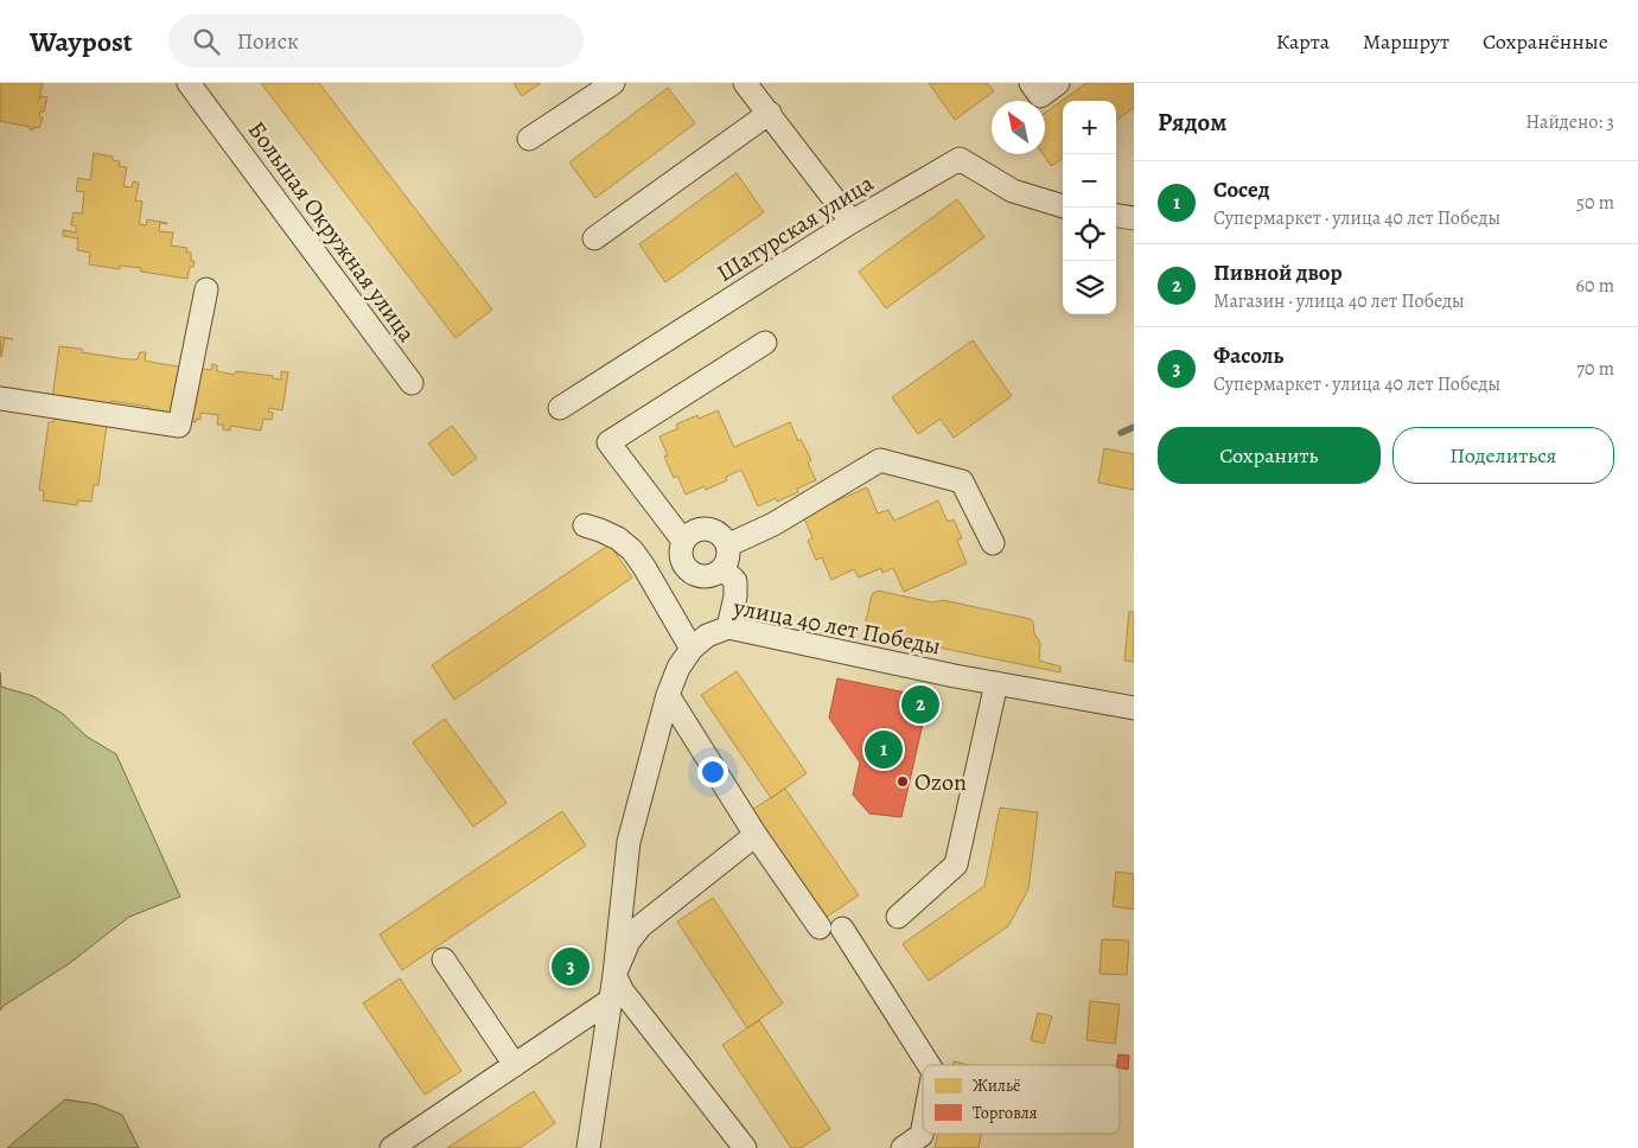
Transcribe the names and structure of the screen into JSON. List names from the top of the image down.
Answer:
{
  "streets": {
    "street": ["Шатурская улица", "Большая Окружная улица", "улица 40 лет Победы"]
  },
  "places": ["Ozon"],
  "legend": ["Жильё", "Торговля"],
  "north": "top left",
  "page": {
    "header": "Waypost",
    "search": "Поиск",
    "nav": ["Карта", "Маршрут", "Сохранённые"],
    "heading": ["Рядом", "Найдено: 3"],
    "map_buttons": ["+", "−"],
    "list": [
      {
        "mark": "1",
        "name": "Сосед",
        "note": "Супермаркет · улица 40 лет Победы",
        "value": "50 m"
      },
      {
        "mark": "2",
        "name": "Пивной двор",
        "note": "Магазин · улица 40 лет Победы",
        "value": "60 m"
      },
      {
        "mark": "3",
        "name": "Фасоль",
        "note": "Супермаркет · улица 40 лет Победы",
        "value": "70 m"
      }
    ],
    "buttons": ["Сохранить", "Поделиться"],
    "pins": ["2", "1", "3"]
  }
}
